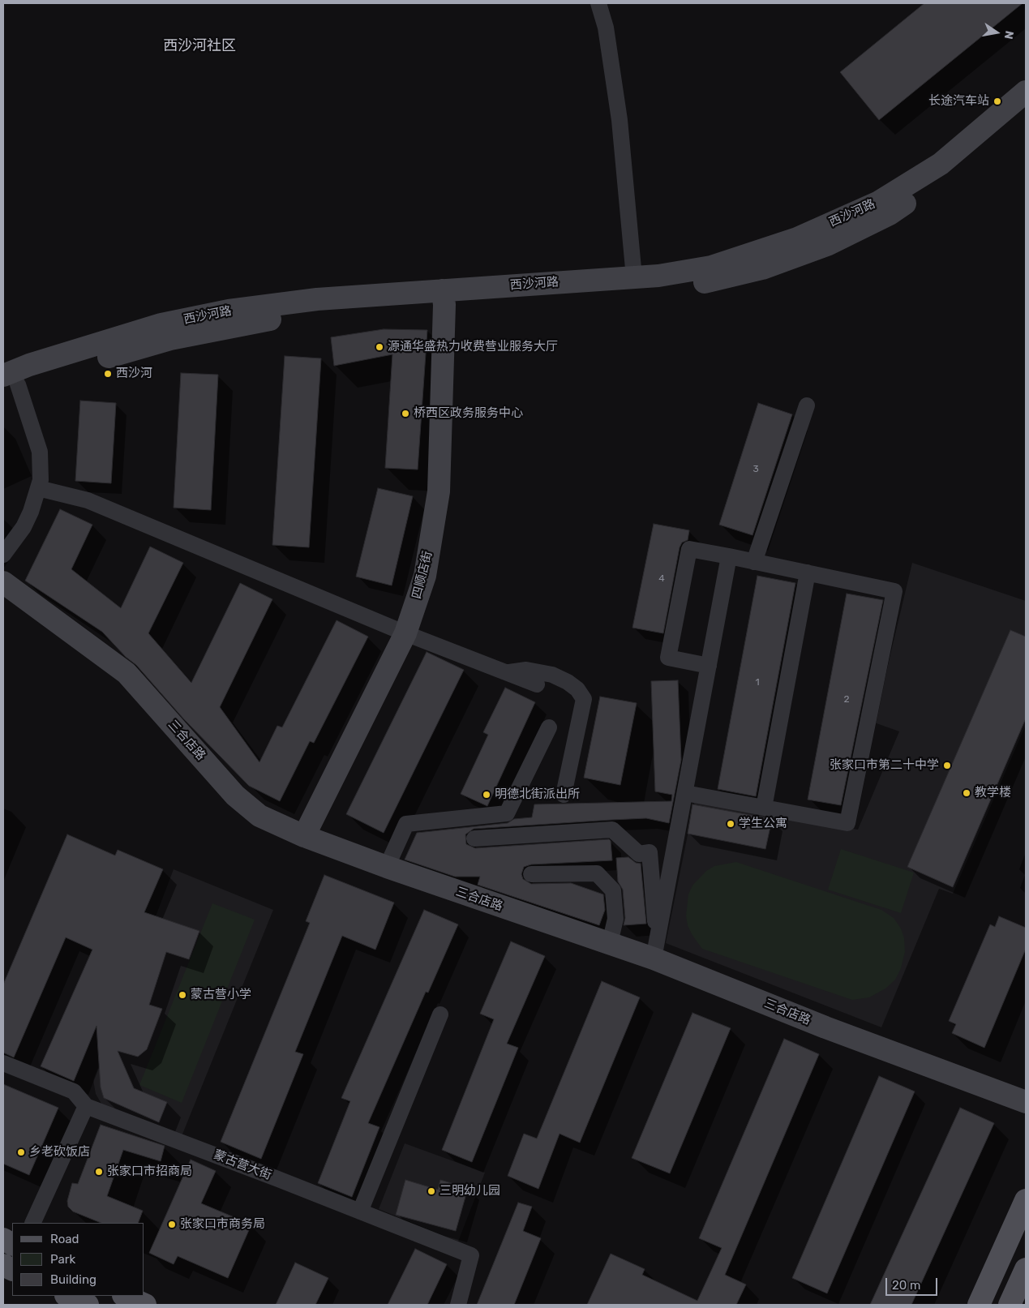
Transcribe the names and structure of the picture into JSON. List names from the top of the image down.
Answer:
{
  "streets": {
    "street": [
      "西沙河路",
      "四顺店街",
      "三合店路",
      "蒙古营大街"
    ]
  },
  "crossings": [
    ["西沙河路", "四顺店街"],
    ["四顺店街", "三合店路"]
  ],
  "districts": ["西沙河社区"],
  "places": [
    "长途汽车站",
    "源通华盛热力收费营业服务大厅",
    "西沙河",
    "桥西区政务服务中心",
    "张家口市第二十中学",
    "教学楼",
    "明德北街派出所",
    "学生公寓",
    "蒙古营小学",
    "乡老砍饭店",
    "张家口市招商局",
    "三明幼儿园",
    "张家口市商务局"
  ],
  "house_numbers": [
    "3",
    "4",
    "1",
    "2"
  ],
  "legend": ["Road", "Park", "Building"],
  "scale_bar": "20 m",
  "north": "right"
}
